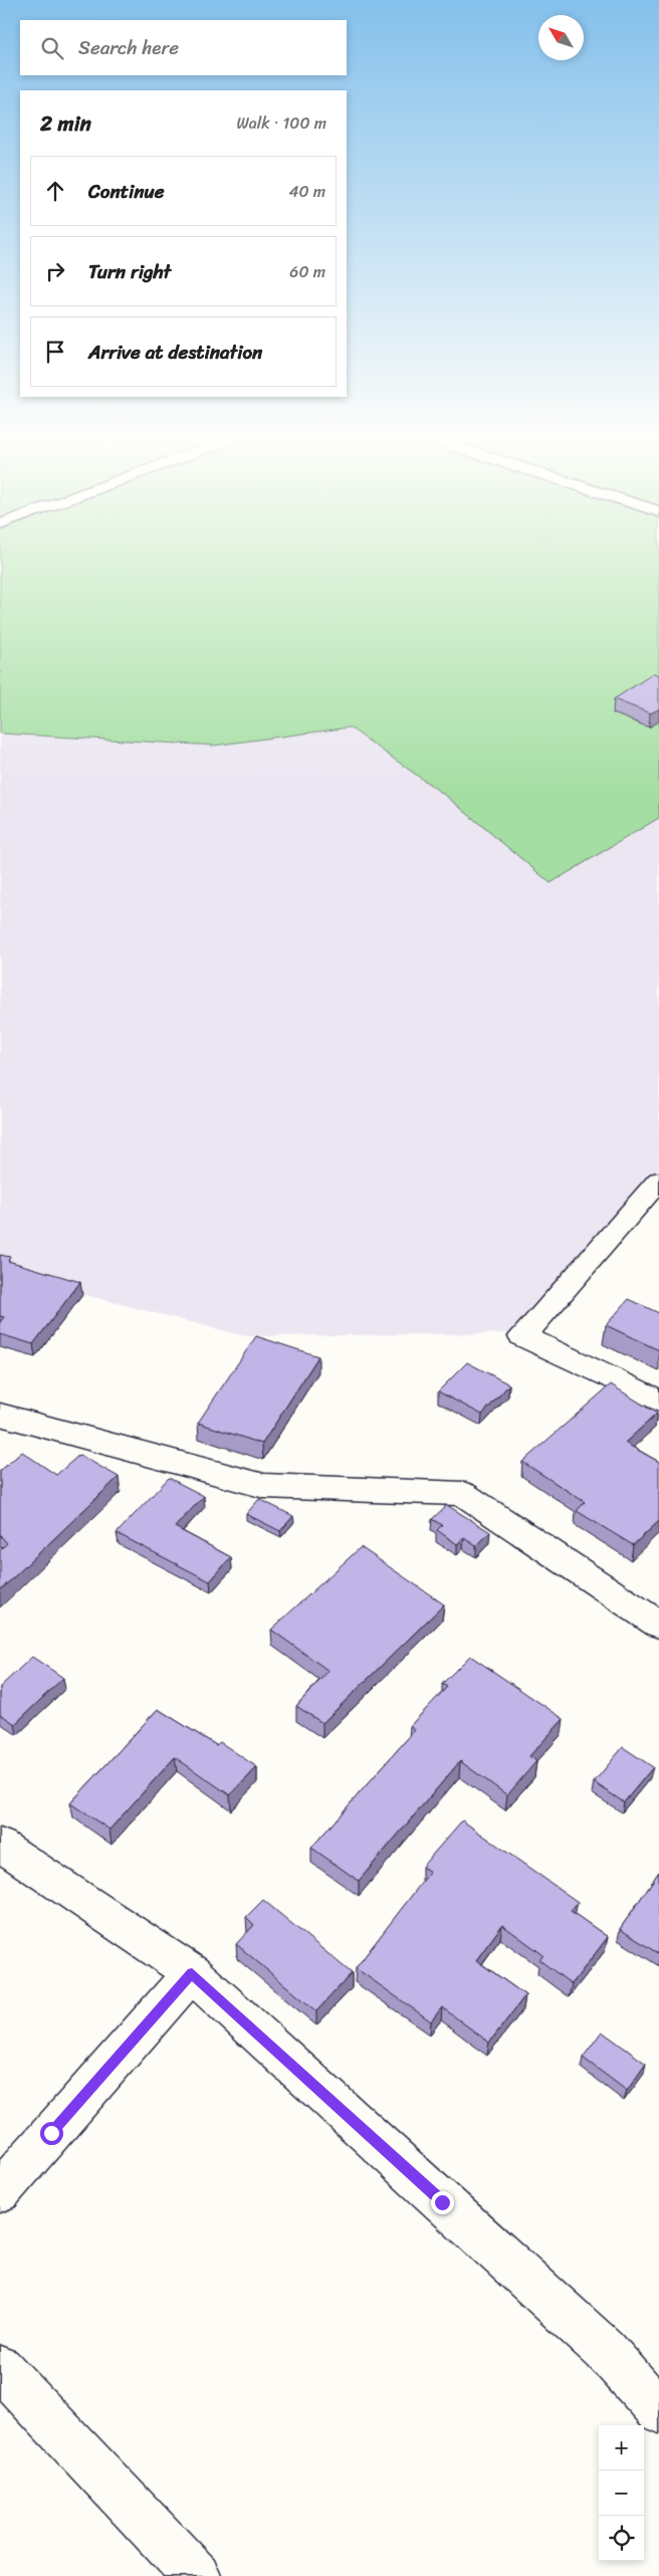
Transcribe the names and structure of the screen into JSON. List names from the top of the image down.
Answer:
{
  "north": "top left",
  "page": {
    "search": "Search here",
    "heading": ["2 min", "Walk · 100 m"],
    "list": [
      ["Continue", "40 m"],
      ["Turn right", "60 m"],
      "Arrive at destination"
    ],
    "map_buttons": ["+", "−"]
  }
}
